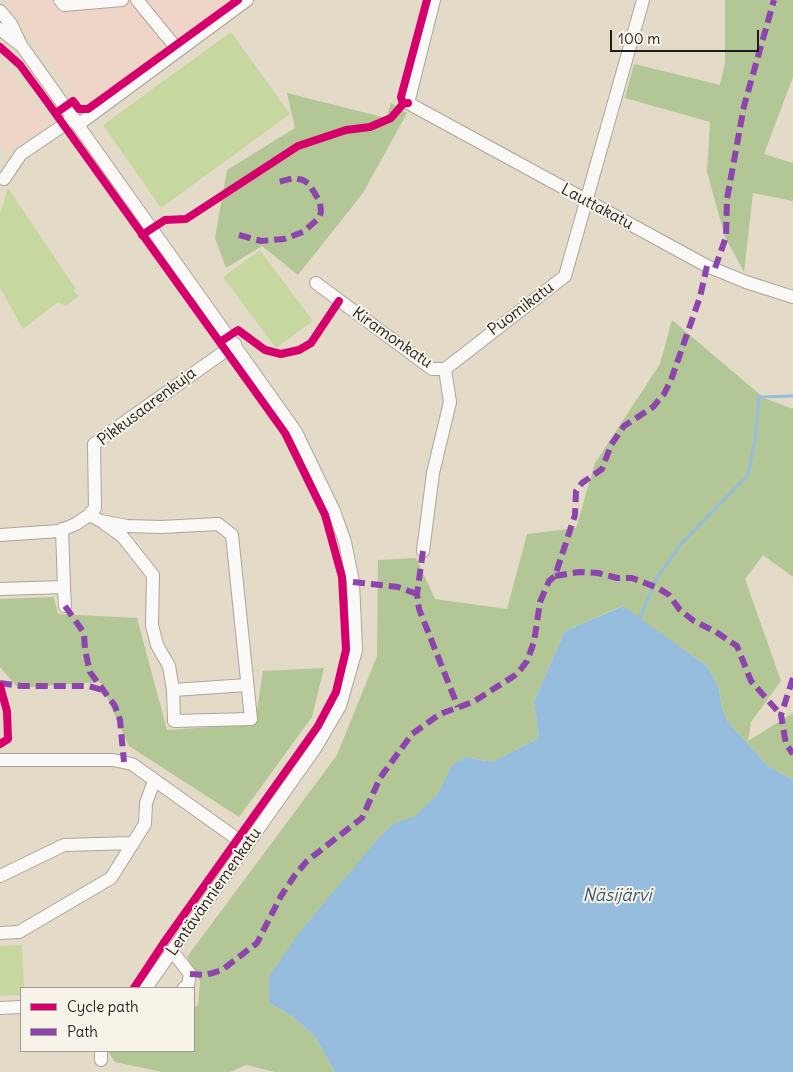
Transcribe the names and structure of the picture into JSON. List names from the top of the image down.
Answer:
{
  "streets": {
    "street": [
      "Lauttakatu",
      "Puomikatu",
      "Kiramonkatu",
      "Pikkusaarenkuja",
      "Lentävänniemenkatu"
    ]
  },
  "crossings": [
    ["Lauttakatu", "Puomikatu"],
    ["Puomikatu", "Kiramonkatu"],
    ["Pikkusaarenkuja", "Lentävänniemenkatu"]
  ],
  "water": ["Näsijärvi"],
  "legend": ["Cycle path", "Path"],
  "scale_bar": "100 m"
}
